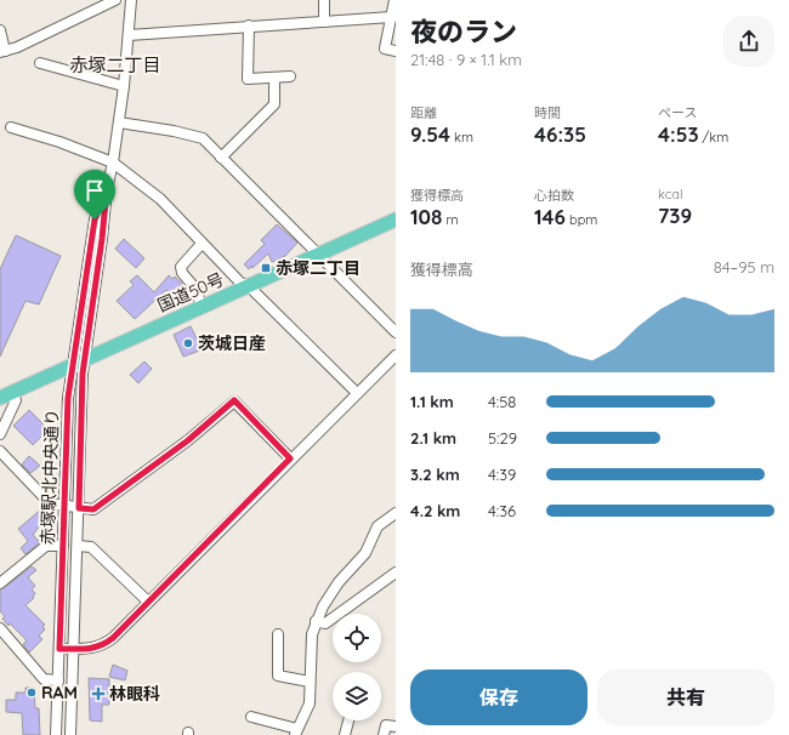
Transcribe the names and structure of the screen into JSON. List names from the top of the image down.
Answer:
{
  "streets": {
    "highway": ["国道50号"],
    "street": ["赤塚駅北中央通り"]
  },
  "crossings": [
    ["国道50号", "赤塚駅北中央通り"]
  ],
  "districts": ["赤塚二丁目"],
  "places": {
    "transit": ["赤塚二丁目"],
    "other": ["茨城日産", "RAM"],
    "health": ["林眼科"]
  },
  "page": {
    "heading": ["夜のラン", "21:48 · 9 × 1.1 km"],
    "stats": [
      ["距離", "9.54 km"],
      ["時間", "46:35"],
      ["ペース", "4:53 /km"],
      ["獲得標高", "108 m"],
      ["心拍数", "146 bpm"],
      ["kcal", "739"]
    ],
    "chart": ["獲得標高", "84–95 m"],
    "list": [
      {
        "name": "1.1 km",
        "note": "4:58"
      },
      {
        "name": "2.1 km",
        "note": "5:29"
      },
      {
        "name": "3.2 km",
        "note": "4:39"
      },
      {
        "name": "4.2 km",
        "note": "4:36"
      }
    ],
    "buttons": ["保存", "共有"]
  }
}
